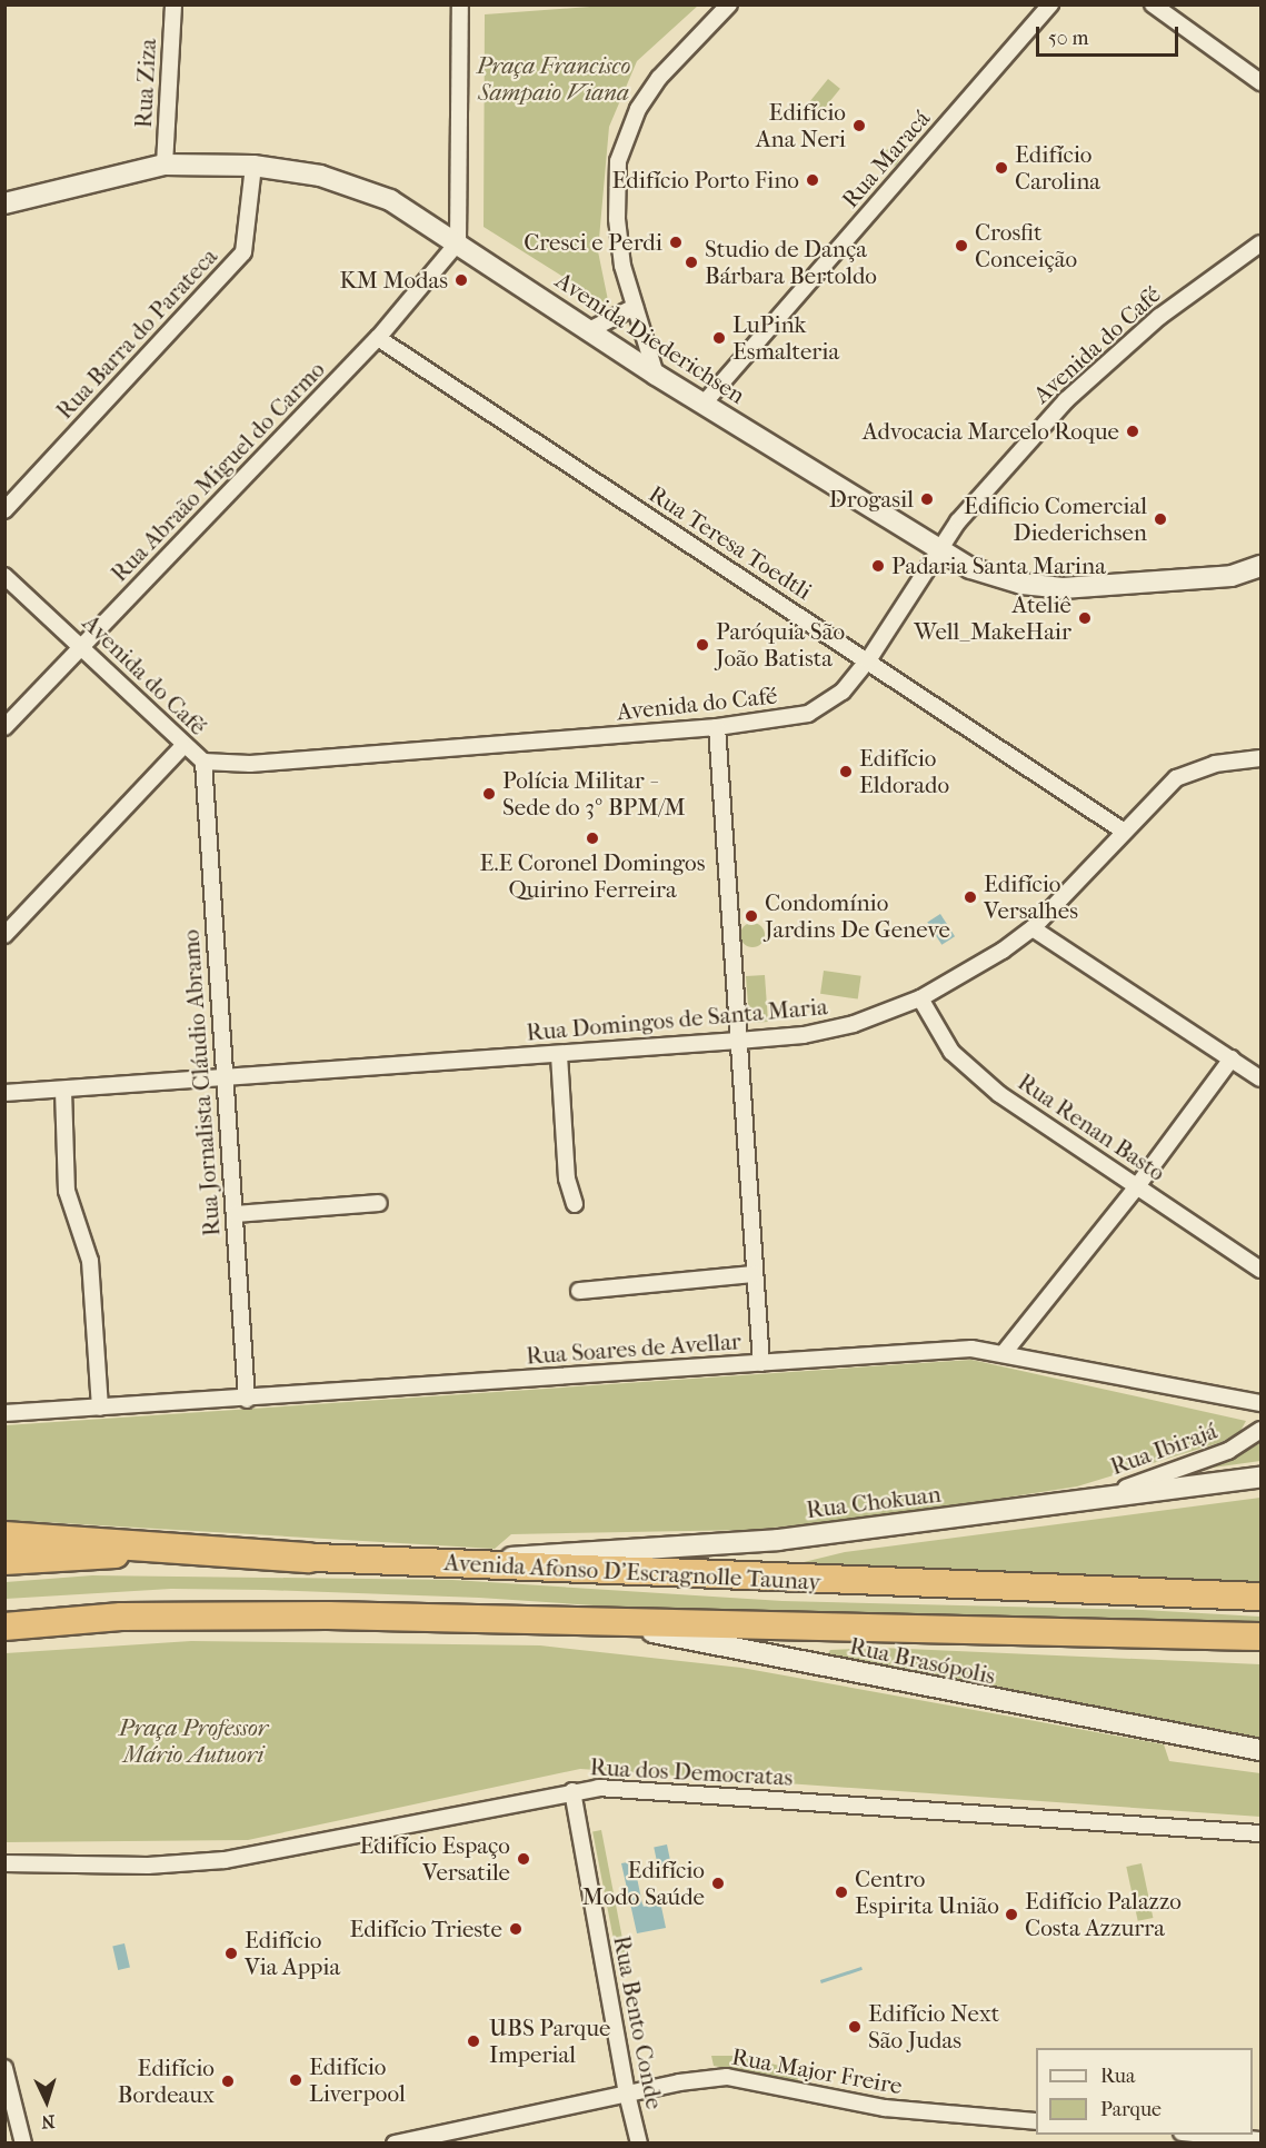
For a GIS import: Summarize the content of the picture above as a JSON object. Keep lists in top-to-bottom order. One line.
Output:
{"streets":{"highway":["Avenida Afonso D'Escragnolle Taunay"],"street":["Rua Ziza","Rua Maracá","Rua Barra do Parateca","Avenida Diederichsen","Avenida do Café","Rua Abraão Miguel do Carmo","Rua Teresa Toedtli","Rua Domingos de Santa Maria","Rua Jornalista Cláudio Abramo","Rua Renan Basto","Rua Soares de Avellar","Rua Ibirajá","Rua Chokuan","Rua Brasópolis","Rua dos Democratas","Rua Bento Conde","Rua Major Freire"]},"crossings":[["Rua Ziza","Avenida Diederichsen"],["Rua Maracá","Avenida Diederichsen"],["Rua Barra do Parateca","Avenida Diederichsen"],["Avenida Diederichsen","Avenida do Café"],["Avenida Diederichsen","Rua Abraão Miguel do Carmo"],["Avenida do Café","Rua Abraão Miguel do Carmo"],["Avenida do Café","Rua Teresa Toedtli"],["Avenida do Café","Rua Jornalista Cláudio Abramo"],["Rua Abraão Miguel do Carmo","Rua Teresa Toedtli"],["Rua Teresa Toedtli","Rua Domingos de Santa Maria"],["Rua Domingos de Santa Maria","Rua Jornalista Cláudio Abramo"],["Rua Domingos de Santa Maria","Rua Renan Basto"],["Rua Jornalista Cláudio Abramo","Rua Soares de Avellar"],["Rua Ibirajá","Rua Chokuan"],["Rua Chokuan","Avenida Afonso D'Escragnolle Taunay"],["Avenida Afonso D'Escragnolle Taunay","Rua Brasópolis"],["Rua dos Democratas","Rua Bento Conde"],["Rua Bento Conde","Rua Major Freire"]],"parks":["Praça Francisco Sampaio Viana","Praça Professor Mário Autuori"],"places":["Edifício Ana Neri","Edifício Carolina","Edifício Porto Fino","Cresci e Perdi","Crosfit Conceição","Studio de Dança Bárbara Bertoldo","KM Modas","LuPink Esmalteria","Advocacia Marcelo Roque","Drogasil","Edificio Comercial Diederichsen","Padaria Santa Marina","Ateliê Well_MakeHair","Paróquia São João Batista","Edifício Eldorado","Polícia Militar - Sede do 3º BPM/M","E.E Coronel Domingos Quirino Ferreira","Edifício Versalhes","Condomínio Jardins De Geneve","Edifício Espaço Versatile","Edifício Modo Saúde","Centro Espirita União","Edifício Palazzo Costa Azzurra","Edifício Trieste","Edifício Via Appia","Edifício Next São Judas","UBS Parque Imperial","Edifício Liverpool","Edifício Bordeaux"],"legend":["Rua","Parque"],"scale_bar":"50 m","north":"bottom"}
